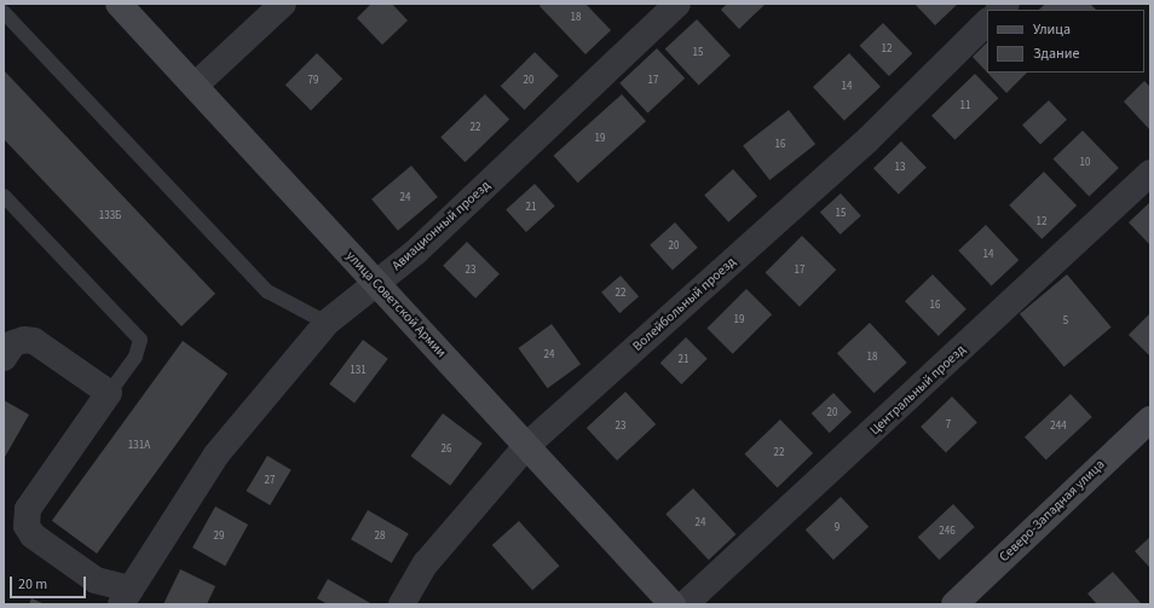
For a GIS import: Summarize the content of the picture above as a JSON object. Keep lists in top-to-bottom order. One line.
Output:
{"streets":{"street":["Авиационный проезд","улица Советской Армии","Волейбольный проезд","Центральный проезд","Северо-Западная улица"]},"crossings":[["Авиационный проезд","улица Советской Армии"],["улица Советской Армии","Волейбольный проезд"]],"house_numbers":["18","12","15","79","20","17","14","11","22","19","16","10","13","24","21","15","133Б","12","20","14","23","17","22","16","19","5","24","18","21","131","20","7","23","244","131А","26","22","27","24","9","246","29","28"],"legend":["Улица","Здание"],"scale_bar":"20 m"}
